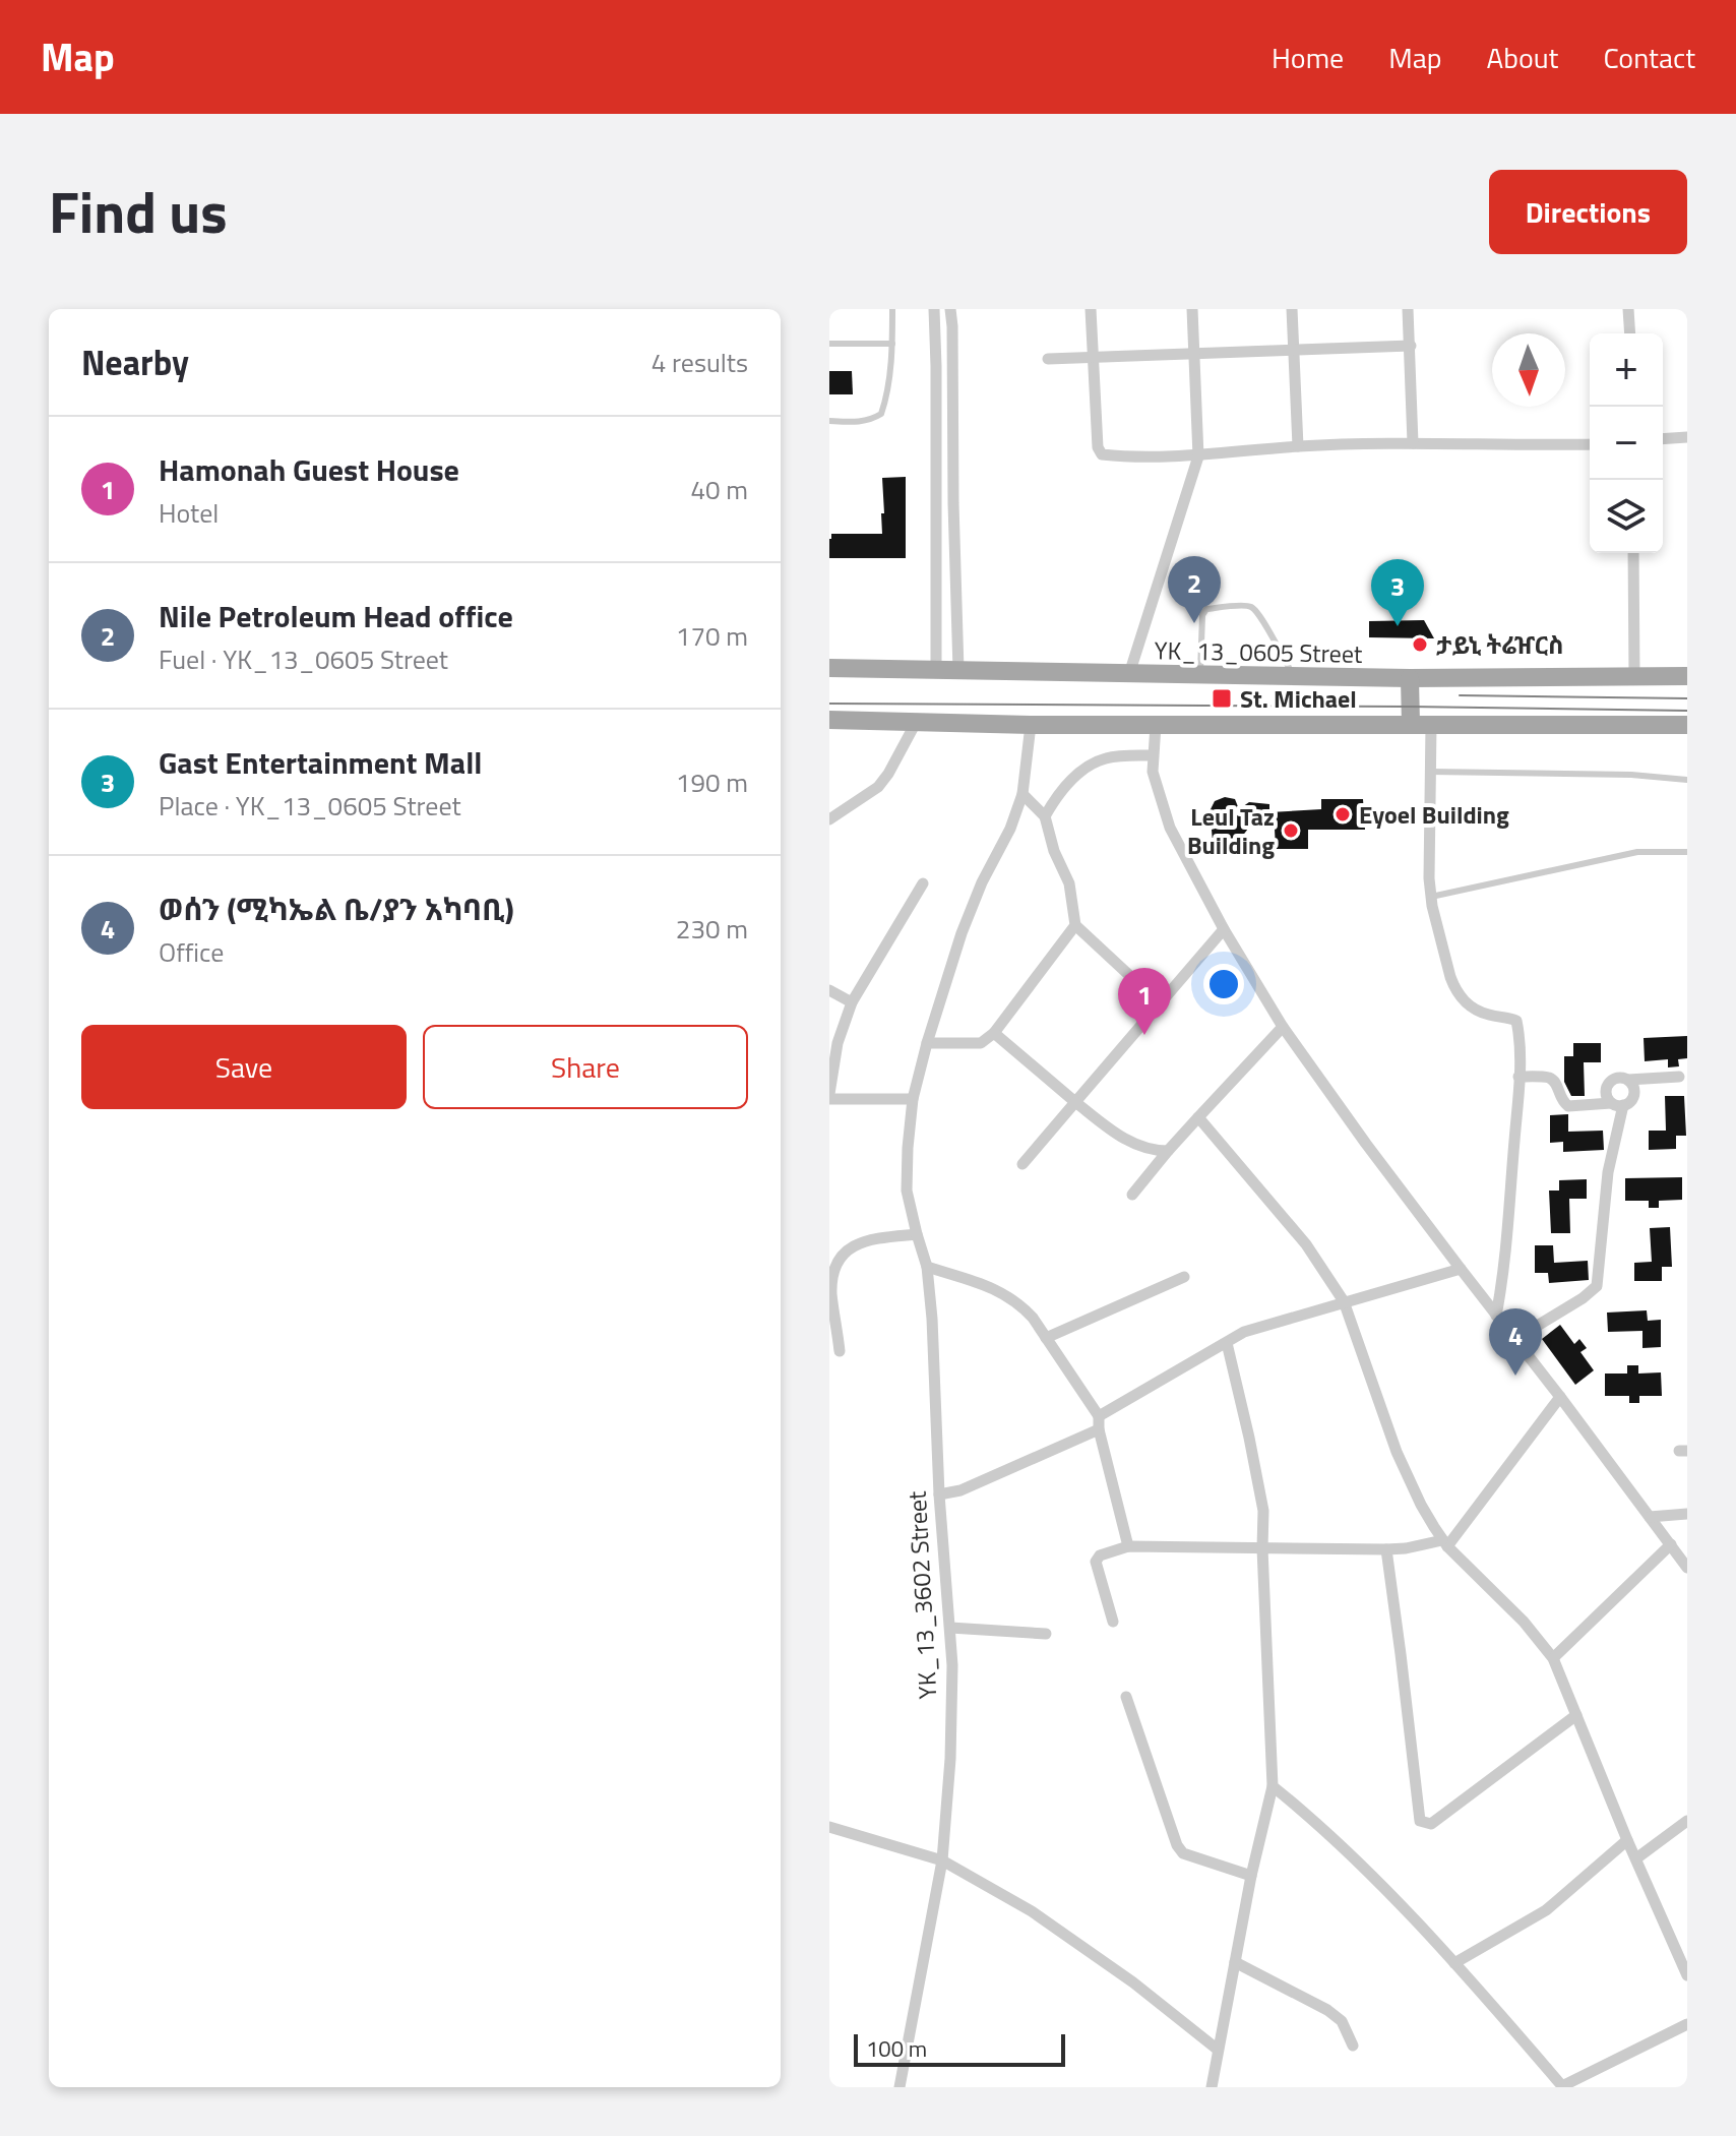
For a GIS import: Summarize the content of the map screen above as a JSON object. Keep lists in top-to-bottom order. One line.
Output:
{"streets":{"main road":["YK_13_0605 Street"],"street":["YK_13_3602 Street"]},"places":{"other":["ታይኒ ትሬዠርስ","Eyoel Building","Leul Taz Building"],"transit":["St. Michael"]},"scale_bar":"100 m","north":"bottom","page":{"header":"Map","nav":["Home","Map","About","Contact"],"title":"Find us","buttons":["Directions",["Save","Share"]],"heading":["Nearby","4 results"],"map_buttons":["+","−"],"list":[{"mark":"1","name":"Hamonah Guest House","note":"Hotel","value":"40 m"},{"mark":"2","name":"Nile Petroleum Head office","note":"Fuel · YK_13_0605 Street","value":"170 m"},{"mark":"3","name":"Gast Entertainment Mall","note":"Place · YK_13_0605 Street","value":"190 m"},{"mark":"4","name":"ወሰን (ሚካኤል ቤ/ያን አካባቢ)","note":"Office","value":"230 m"}],"pins":["2","3","1","4"],"scale":"100 m"}}
